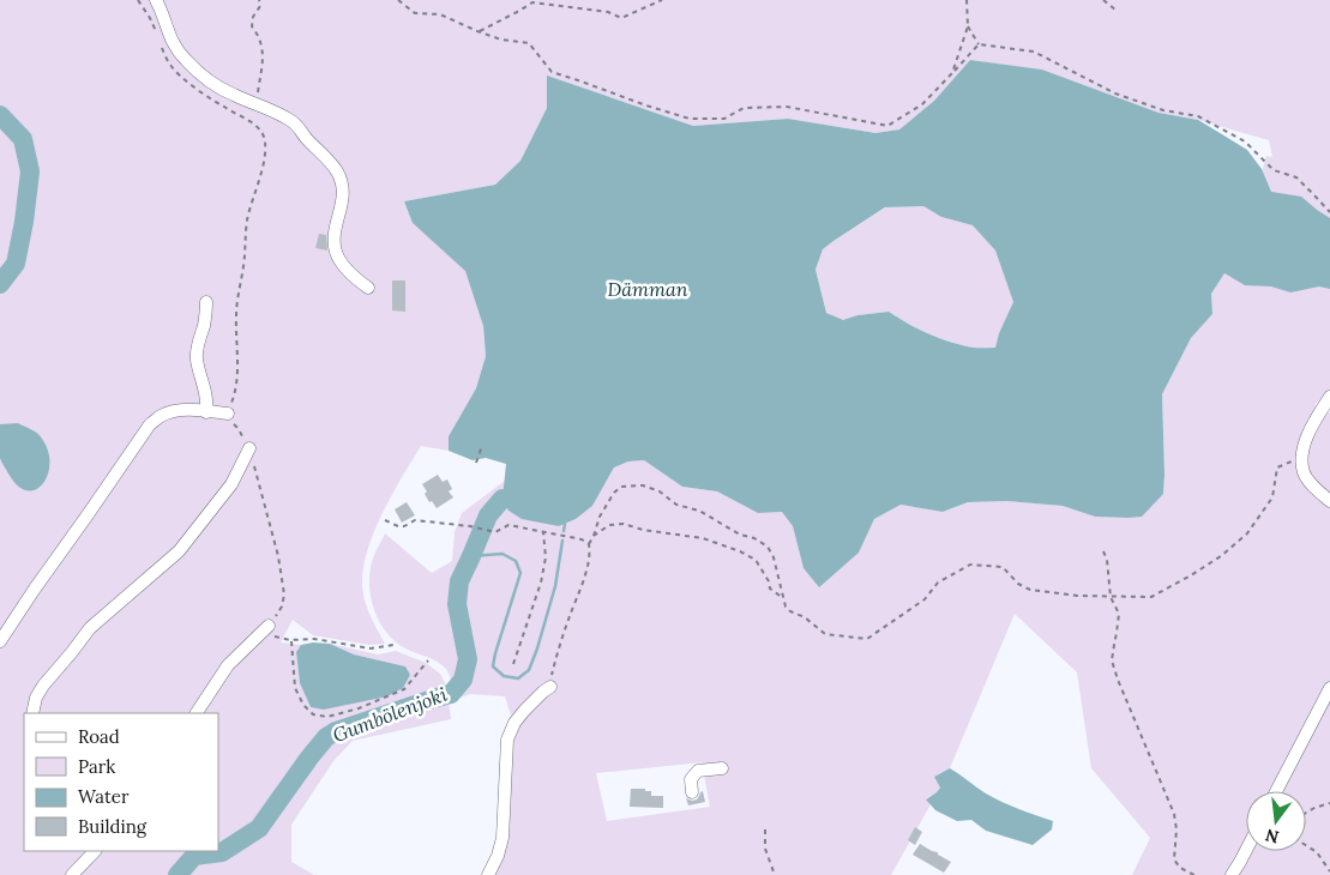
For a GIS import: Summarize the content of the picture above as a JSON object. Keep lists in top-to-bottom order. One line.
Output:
{"water":["Dämman","Gumbölenjoki"],"legend":["Road","Park","Water","Building"],"north":"bottom"}
